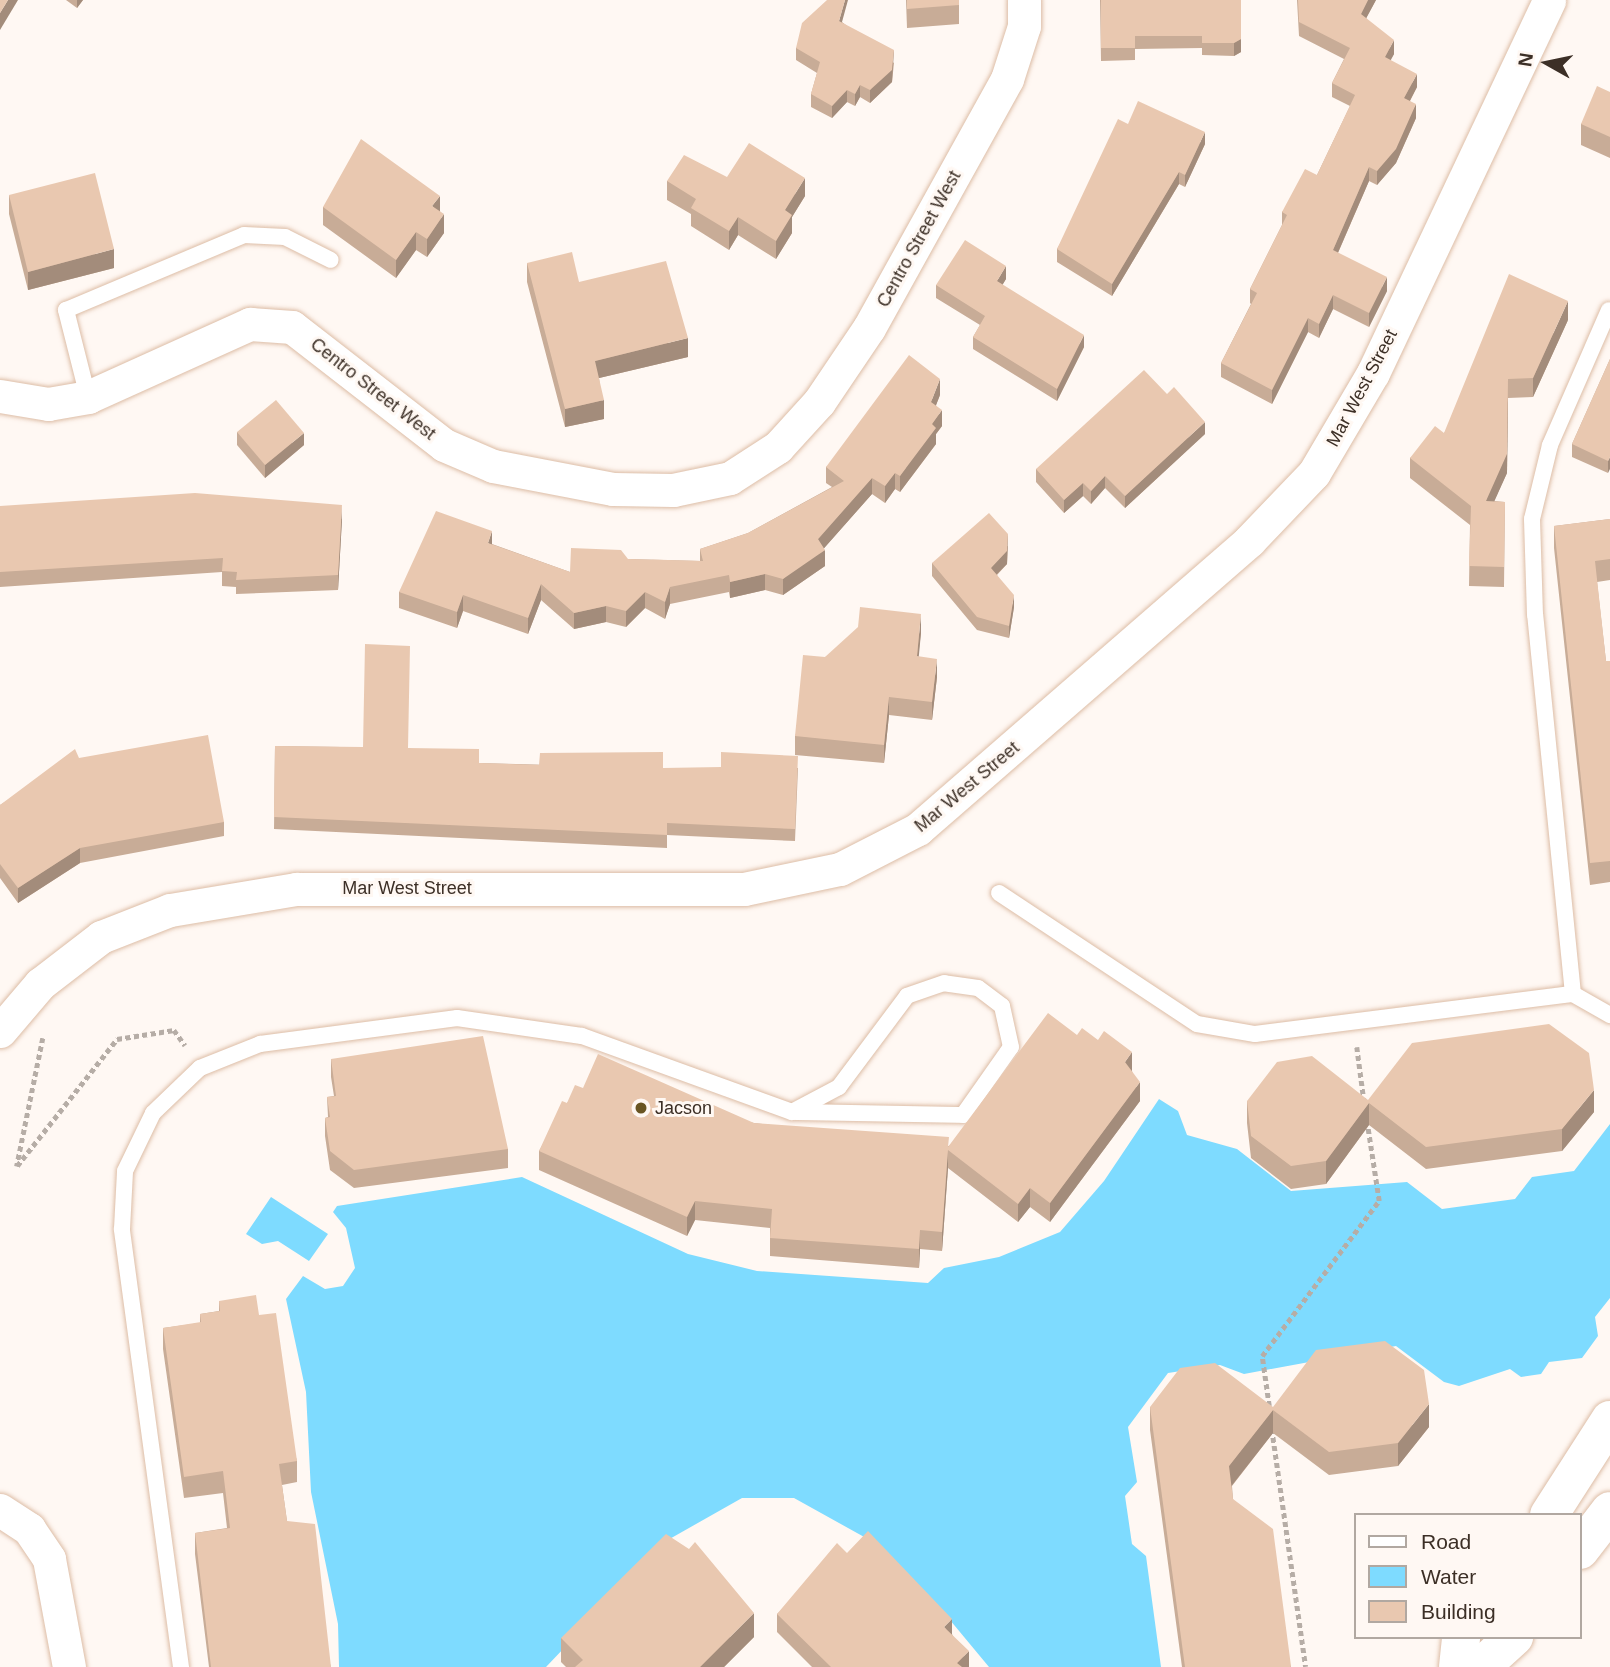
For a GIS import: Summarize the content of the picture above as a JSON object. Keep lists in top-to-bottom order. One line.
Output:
{"streets":{"street":["Centro Street West","Mar West Street"]},"places":["Jacson"],"legend":["Road","Water","Building"],"north":"left"}
